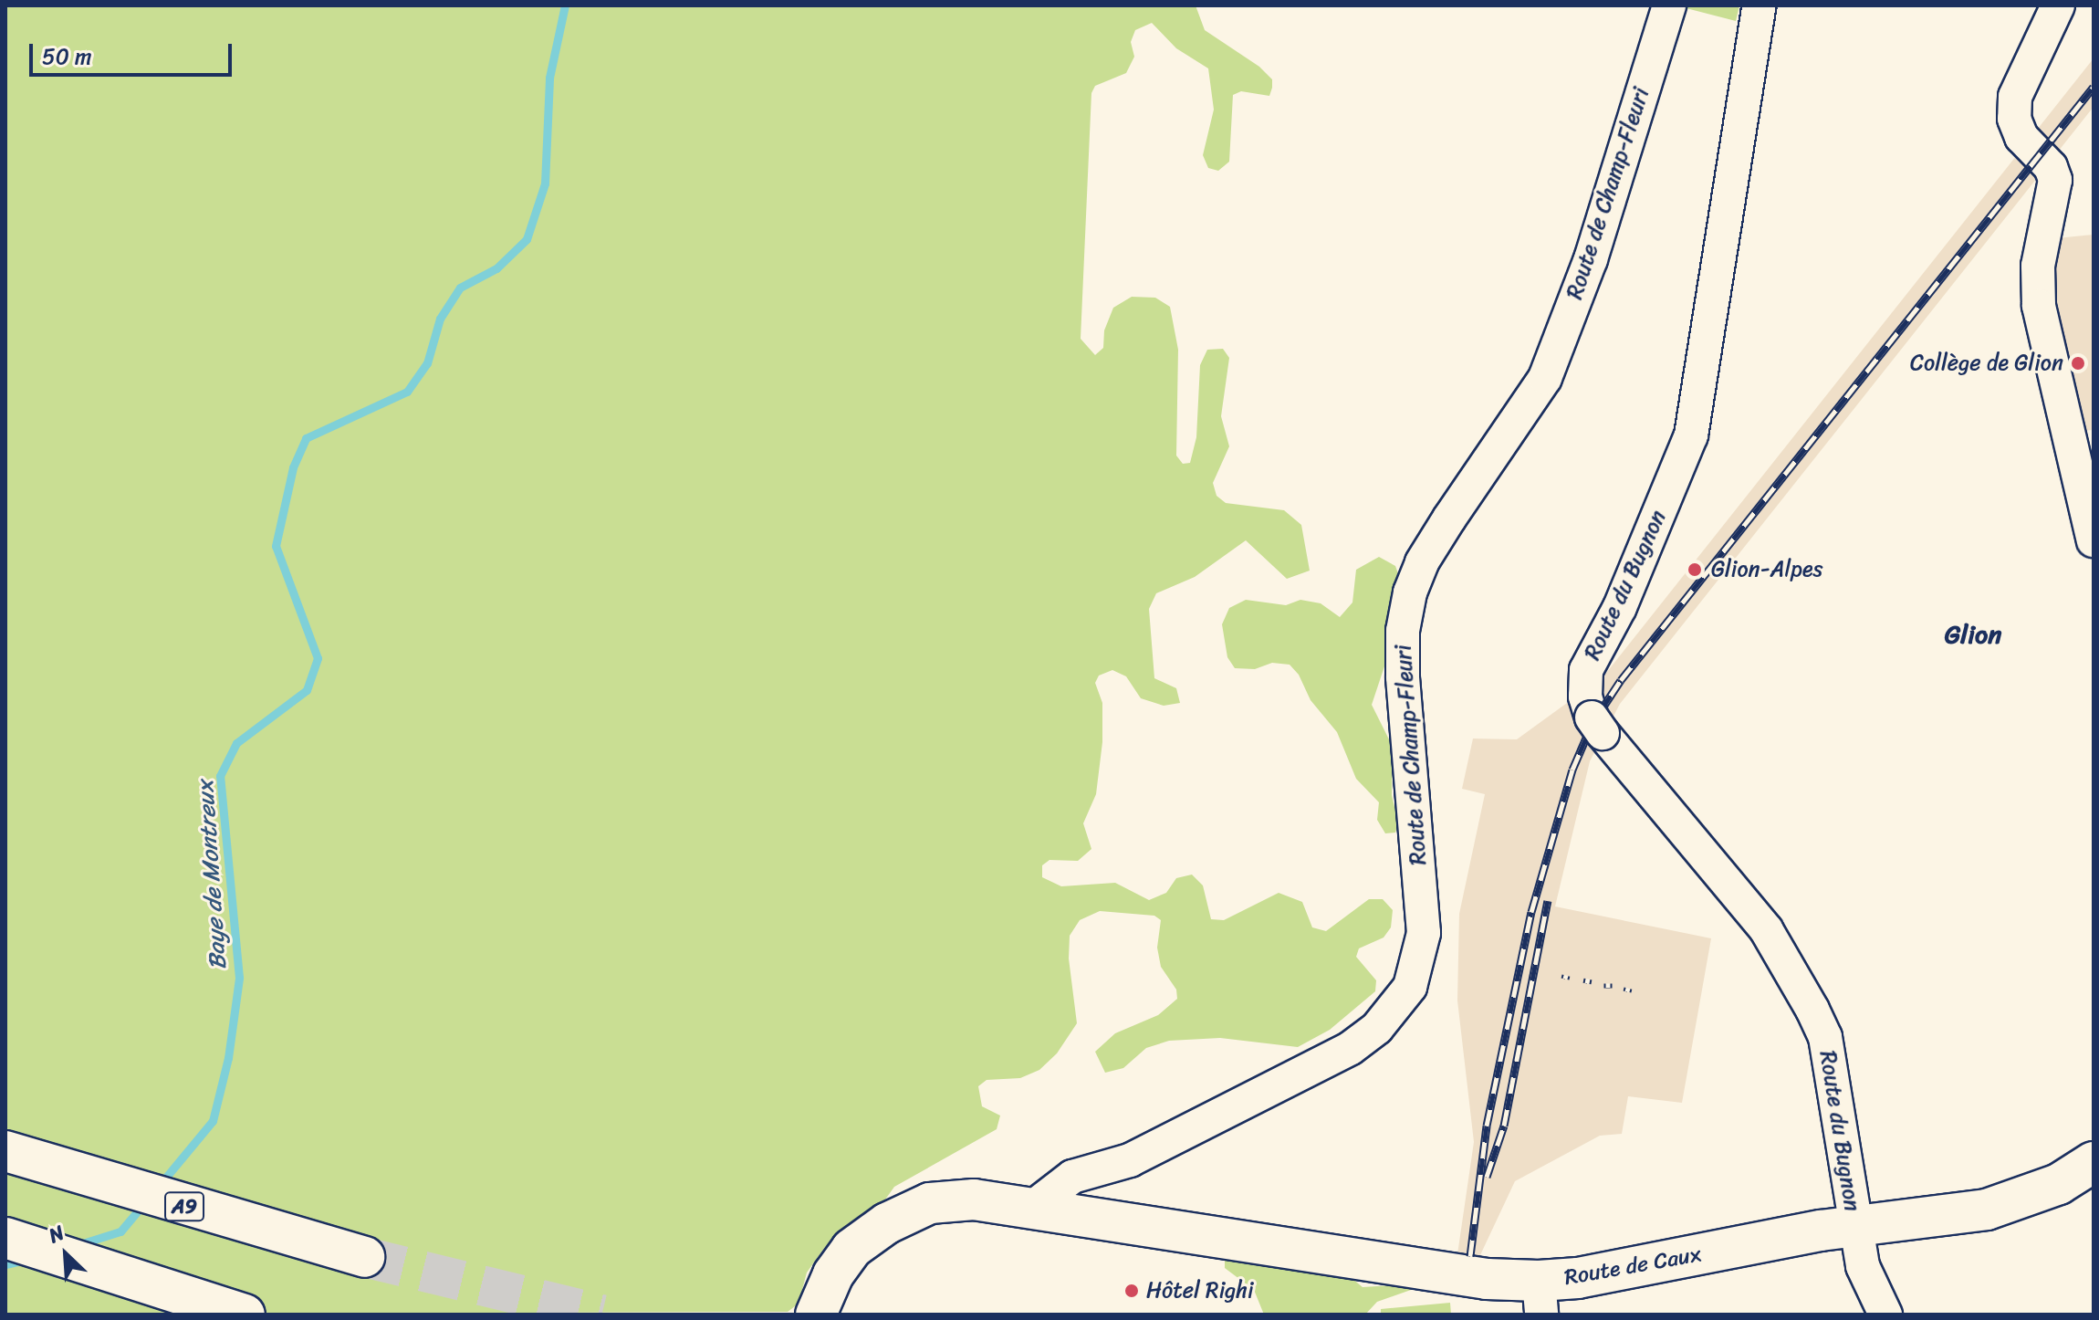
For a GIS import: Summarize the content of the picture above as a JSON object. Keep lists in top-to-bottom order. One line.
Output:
{"streets":{"main road":["A9","Route de Caux"],"street":["Route de Champ-Fleuri","Route du Bugnon"]},"crossings":[["Route de Champ-Fleuri","Route de Caux"],["Route du Bugnon","Route de Caux"]],"districts":["Glion"],"water":["Baye de Montreux"],"places":["Collège de Glion","Glion-Alpes","Hôtel Righi"],"scale_bar":"50 m","north":"top left"}
